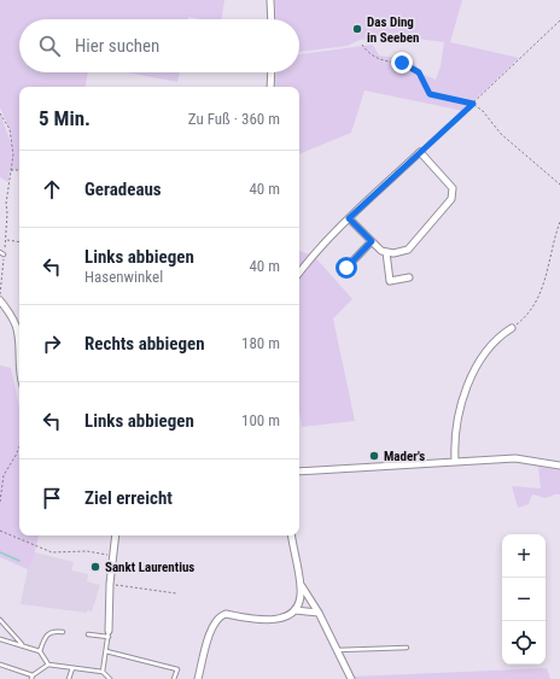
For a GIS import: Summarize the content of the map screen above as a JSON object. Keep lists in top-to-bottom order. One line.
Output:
{"places":["Das Ding in Seeben","Mader's","Sankt Laurentius"],"page":{"search":"Hier suchen","heading":["5 Min.","Zu Fuß · 360 m"],"list":[["Geradeaus","40 m"],["Links abbiegen","Hasenwinkel","40 m"],["Rechts abbiegen","180 m"],["Links abbiegen","100 m"],"Ziel erreicht"],"map_buttons":["+","−"]}}
